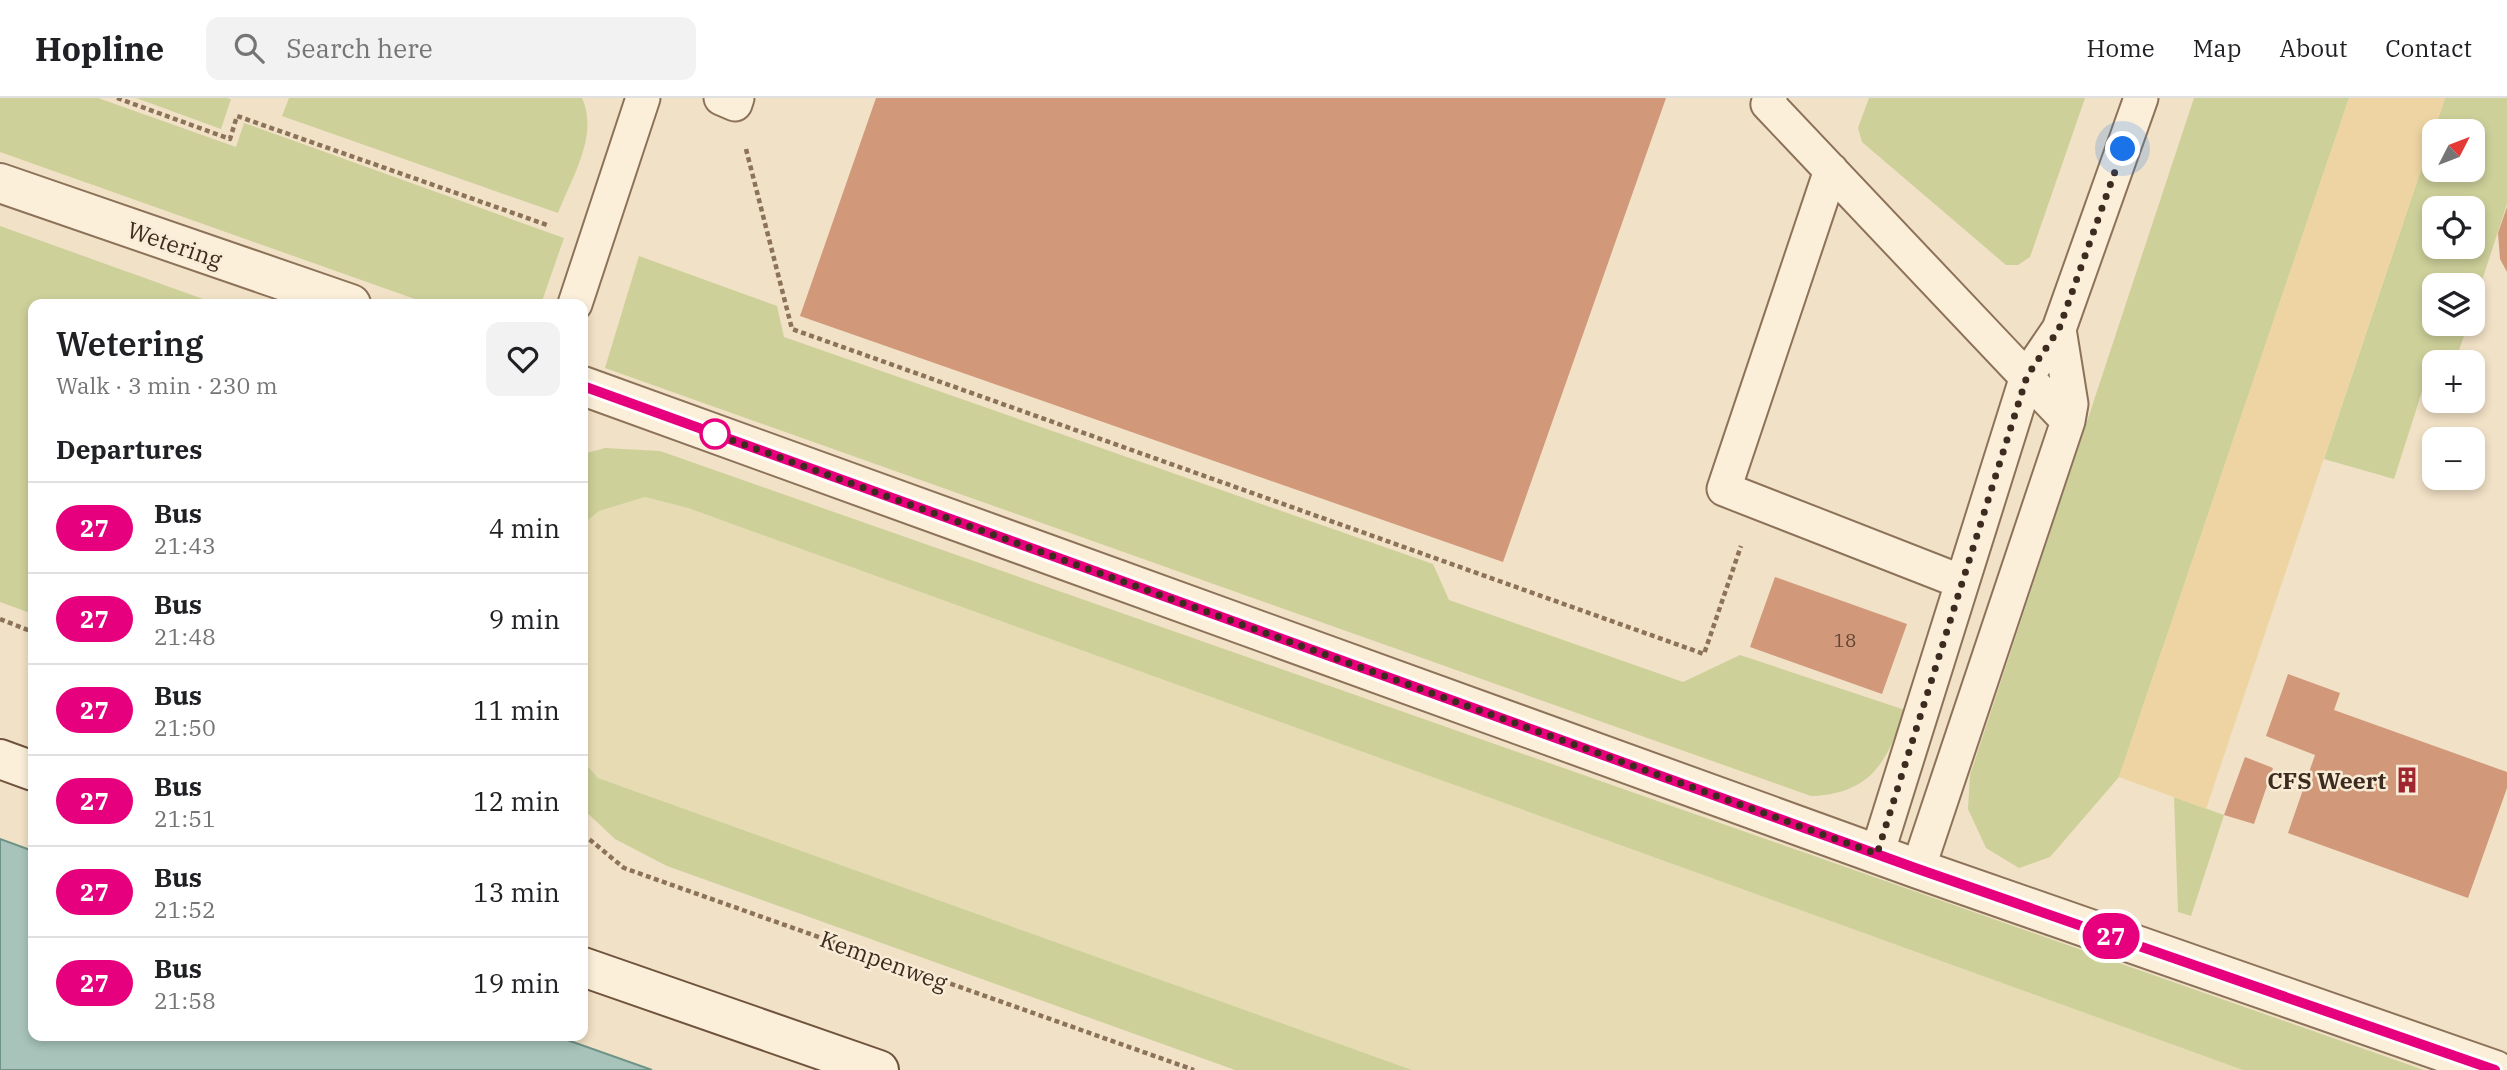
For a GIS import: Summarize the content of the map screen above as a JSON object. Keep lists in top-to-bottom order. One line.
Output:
{"streets":{"street":["Wetering"],"path":["Kempenweg"]},"places":{"building":["CFS Weert"]},"lines":["bus line 27"],"house_numbers":["18"],"north":"top right","page":{"header":"Hopline","search":"Search here","nav":["Home","Map","About","Contact"],"on_map":"27","map_buttons":["+","−"],"heading":[["Wetering","Walk · 3 min · 230 m"],"Departures"],"list":[{"mark":"27","name":"Bus","note":"21:43","value":"4 min"},{"mark":"27","name":"Bus","note":"21:48","value":"9 min"},{"mark":"27","name":"Bus","note":"21:50","value":"11 min"},{"mark":"27","name":"Bus","note":"21:51","value":"12 min"},{"mark":"27","name":"Bus","note":"21:52","value":"13 min"},{"mark":"27","name":"Bus","note":"21:58","value":"19 min"}]}}
